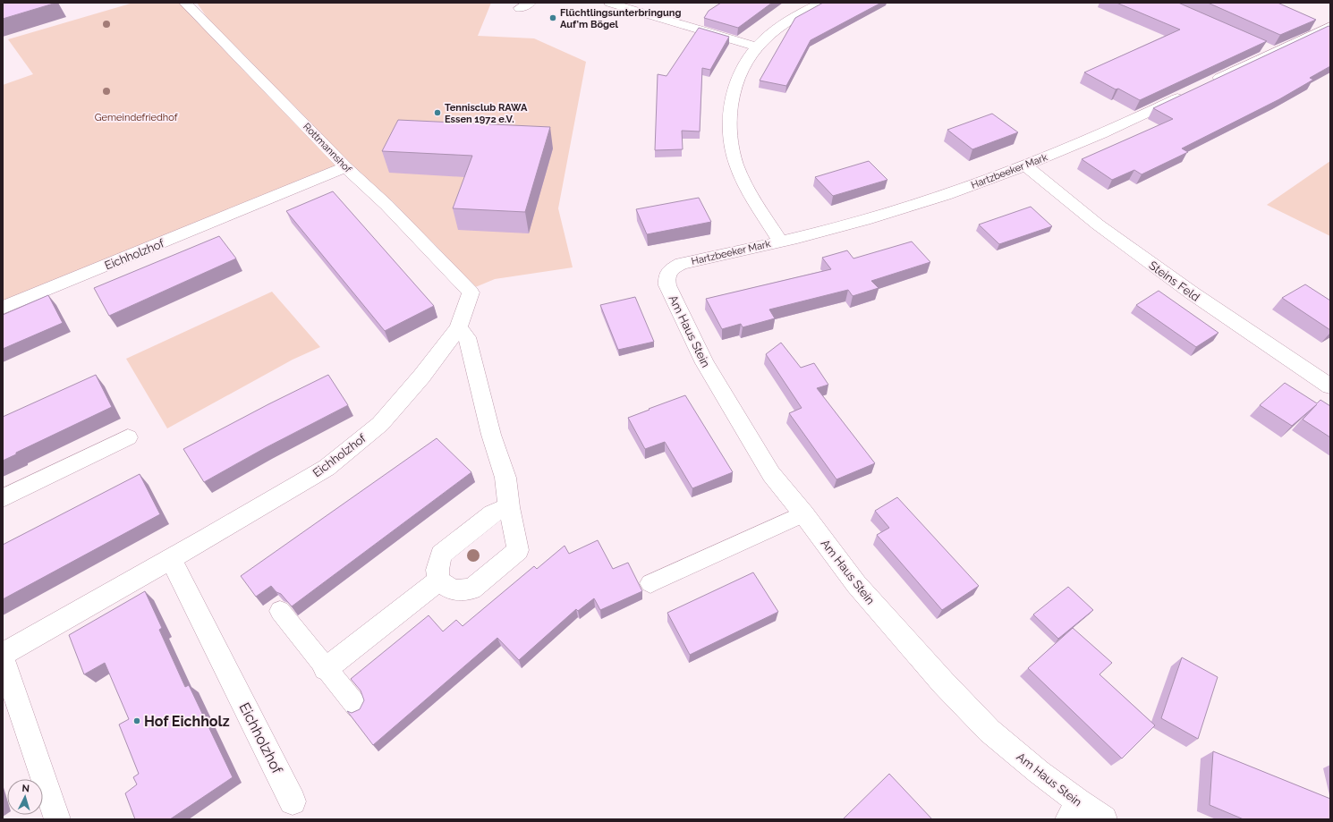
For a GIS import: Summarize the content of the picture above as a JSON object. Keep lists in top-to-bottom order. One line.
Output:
{"streets":{"street":["Rottmannshof","Hartzbeeker Mark","Eichholzhof","Steins Feld","Am Haus Stein"]},"crossings":[["Rottmannshof","Eichholzhof"],["Hartzbeeker Mark","Steins Feld"],["Hartzbeeker Mark","Am Haus Stein"]],"parks":["Gemeindefriedhof"],"places":["Flüchtlingsunterbringung Auf'm Bögel","Tennisclub RAWA Essen 1972 e.V.","Hof Eichholz"],"north":"top"}
